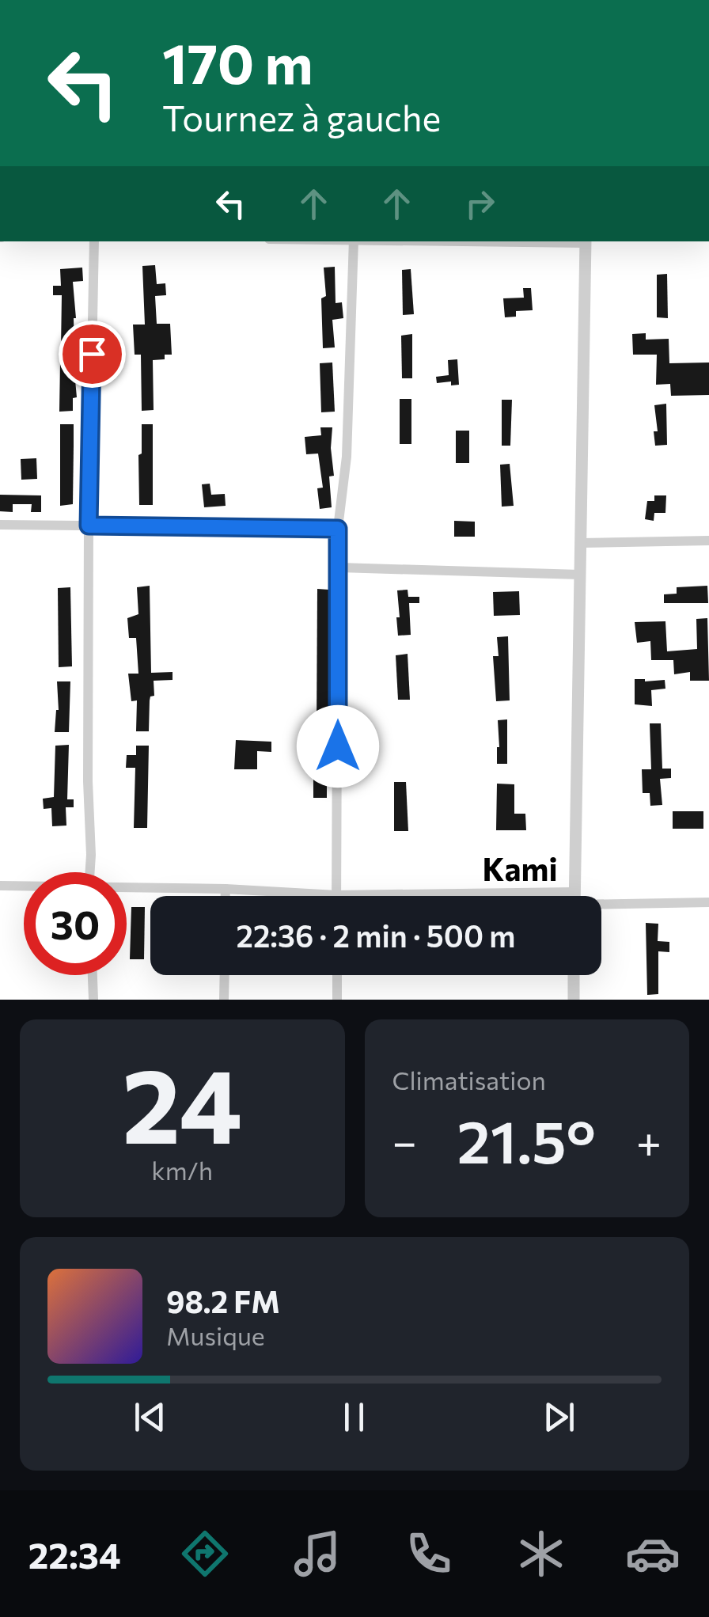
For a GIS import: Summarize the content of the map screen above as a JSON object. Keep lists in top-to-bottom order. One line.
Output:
{"districts":["Kami"],"page":{"turn":["170 m","Tournez à gauche"],"limit":"30","trip":"22:36 · 2 min · 500 m","tile":[["24","km/h"],"Climatisation"],"heat":["−","21.5°","+"],"song":["98.2 FM","Musique"],"tabs":"22:34"}}
